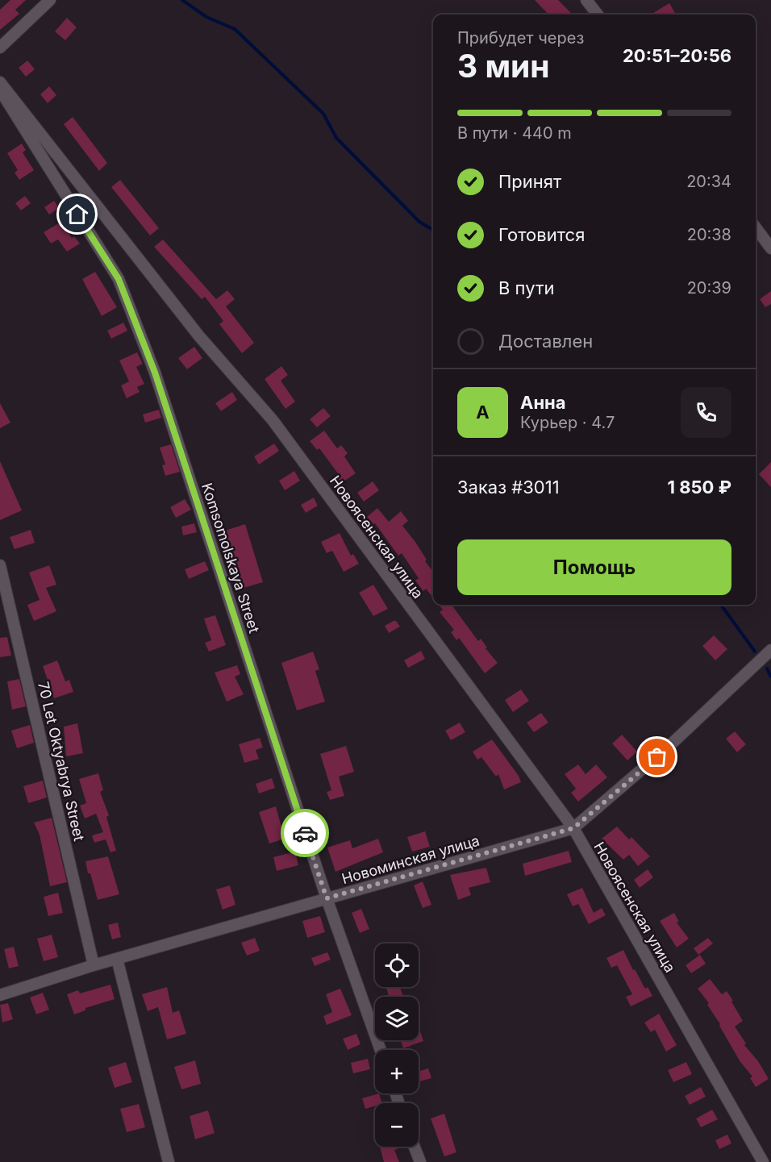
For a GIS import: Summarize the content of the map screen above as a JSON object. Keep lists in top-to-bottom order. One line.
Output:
{"streets":{"street":["Новоясенская улица","Komsomolskaya Street","70 Let Oktyabrya Street","Новоминская улица"]},"crossings":[["Новоясенская улица","Новоминская улица"],["Komsomolskaya Street","Новоминская улица"],["70 Let Oktyabrya Street","Новоминская улица"]],"page":{"heading":["3 мин","Прибудет через","20:51–20:56"],"panel":["Анна","Курьер · 4.7","Заказ #3011","1 850 ₽"],"bar":"В пути · 440 m","list":[["Принят","20:34"],["Готовится","20:38"],["В пути","20:39"],"Доставлен"],"round":"А","buttons":"Помощь","map_buttons":["+","−"]}}
